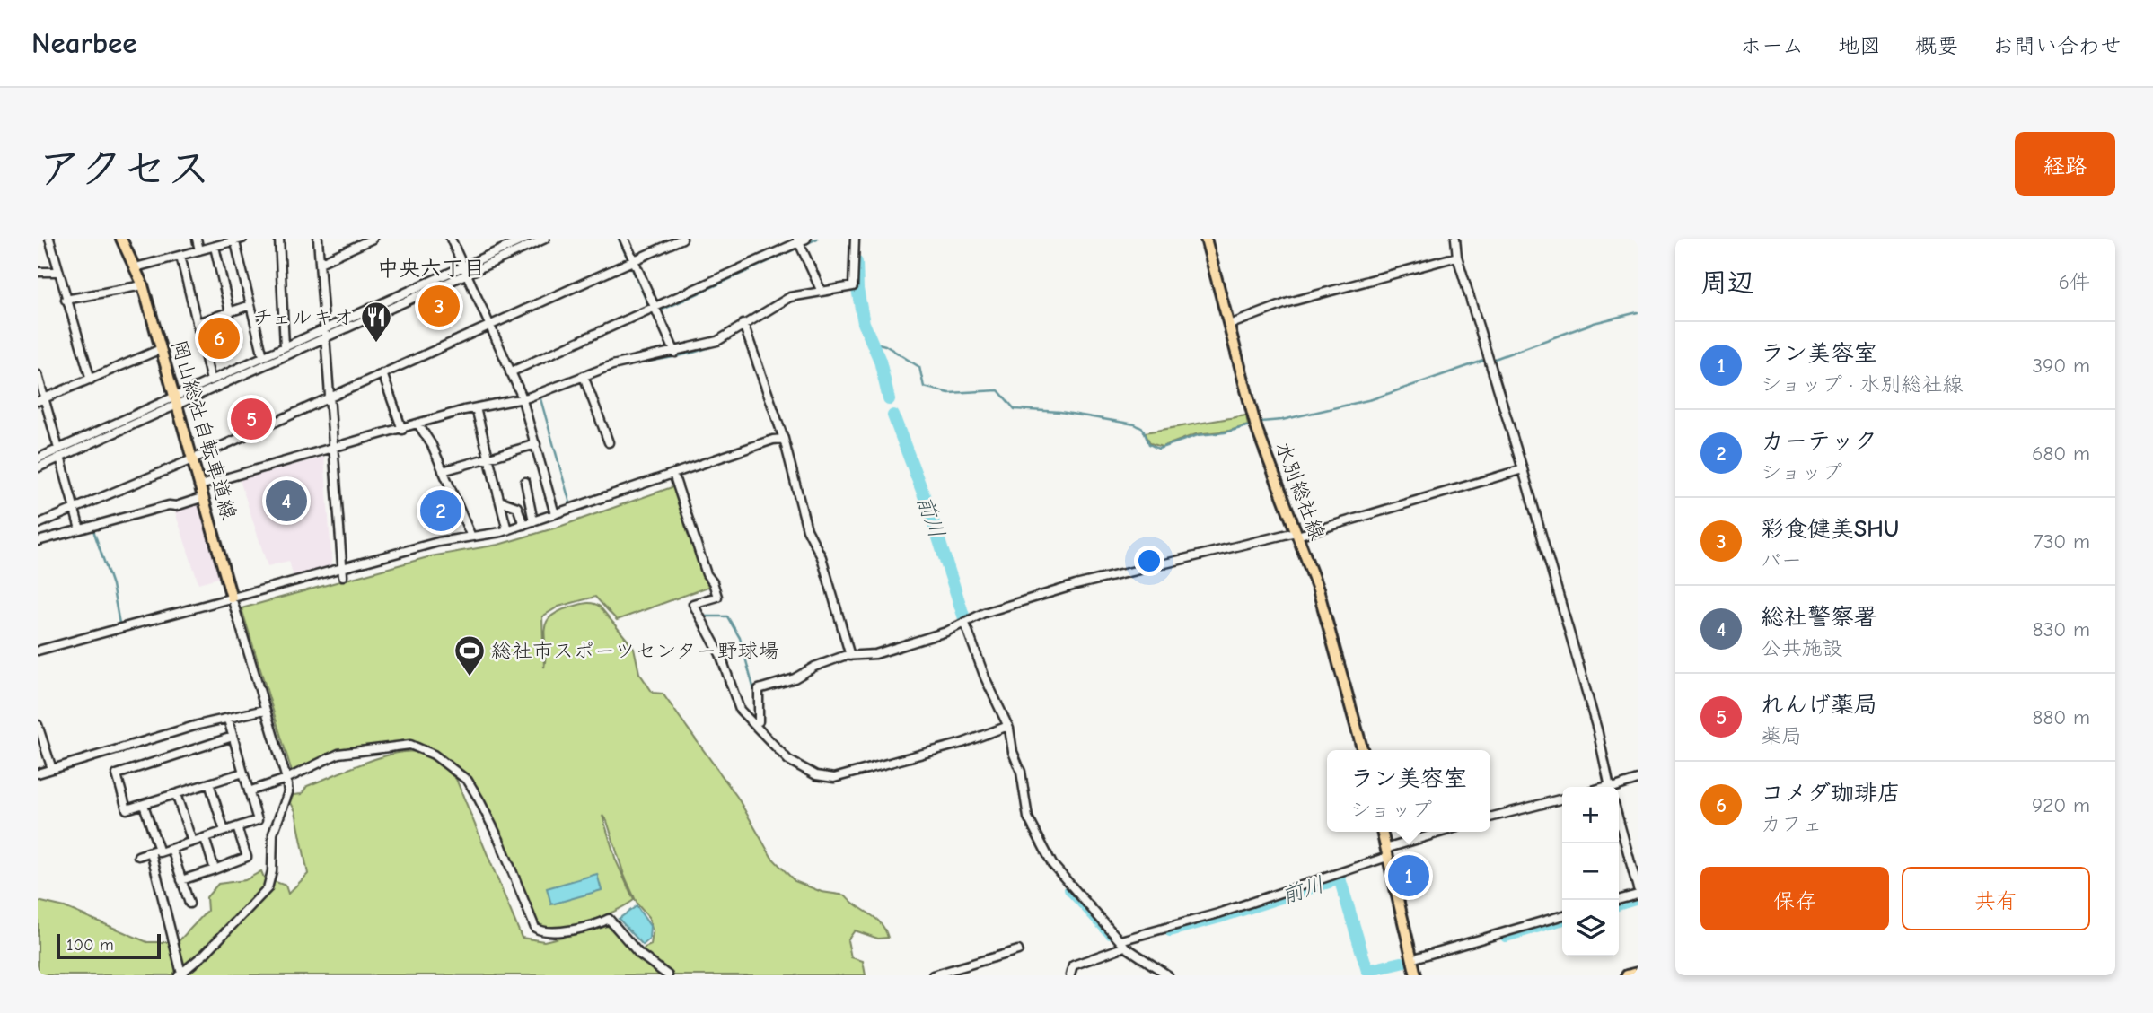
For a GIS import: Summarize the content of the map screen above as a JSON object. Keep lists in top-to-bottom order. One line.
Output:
{"streets":{"main road":["岡山総社自転車道線","水別総社線"]},"districts":["中央六丁目"],"water":["前川"],"places":{"restaurant":["チェルキオ"],"sports":["総社市スポーツセンター野球場"]},"scale_bar":"100 m","page":{"header":"Nearbee","nav":["ホーム","地図","概要","お問い合わせ"],"title":"アクセス","buttons":["経路",["保存","共有"]],"heading":["周辺","6件"],"pins":["3","6","5","4","2","1"],"list":[{"mark":"1","name":"ラン美容室","note":"ショップ · 水別総社線","value":"390 m"},{"mark":"2","name":"カーテック","note":"ショップ","value":"680 m"},{"mark":"3","name":"彩食健美SHU","note":"バー","value":"730 m"},{"mark":"4","name":"総社警察署","note":"公共施設","value":"830 m"},{"mark":"5","name":"れんげ薬局","note":"薬局","value":"880 m"},{"mark":"6","name":"コメダ珈琲店","note":"カフェ","value":"920 m"}],"popup":["ラン美容室","ショップ"],"map_buttons":["+","−"],"scale":"100 m"}}
